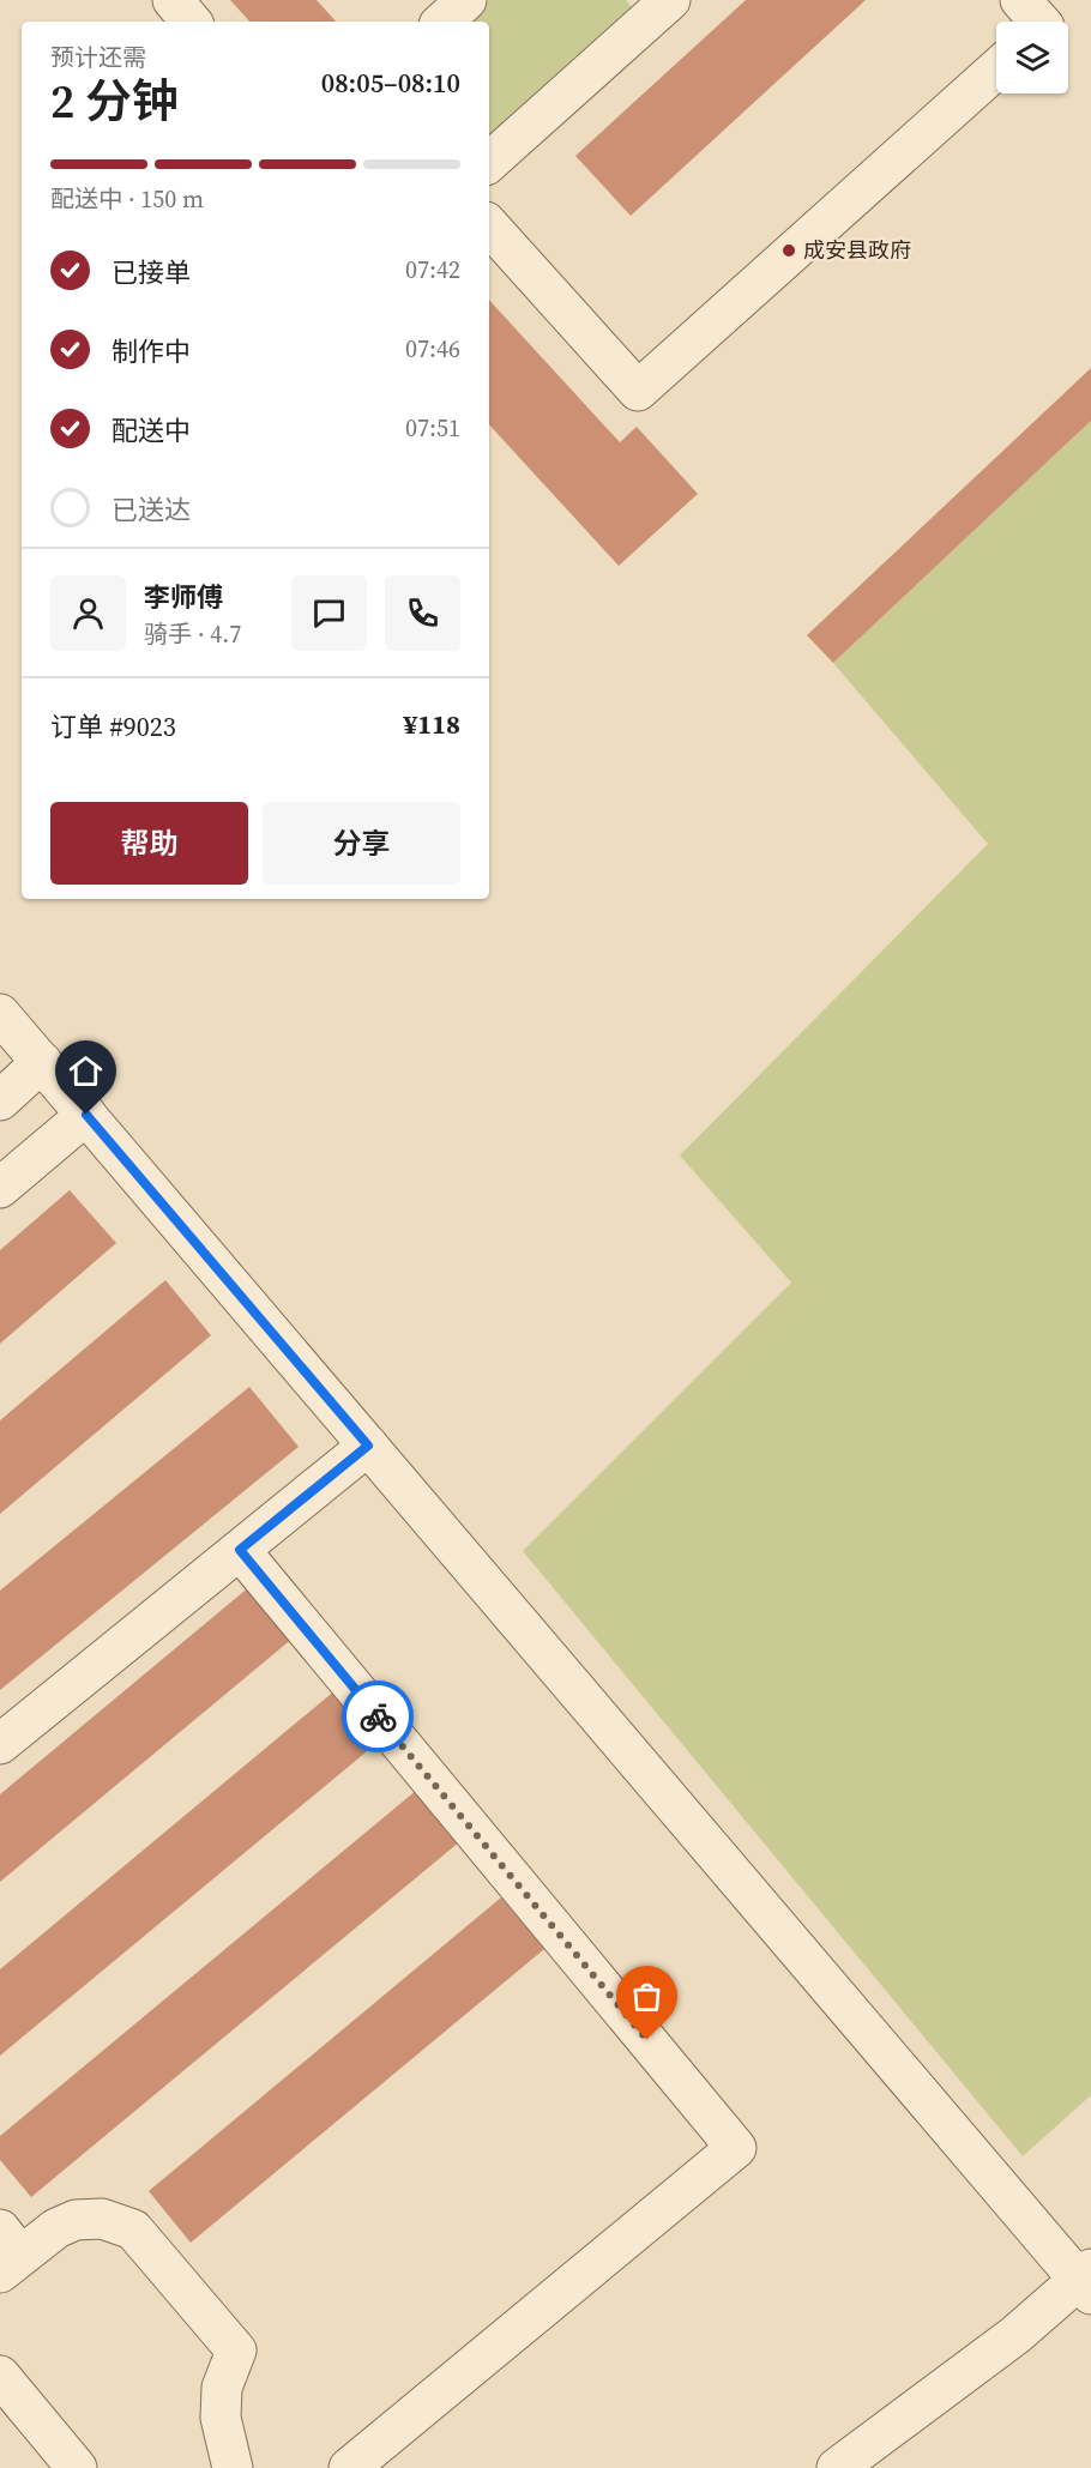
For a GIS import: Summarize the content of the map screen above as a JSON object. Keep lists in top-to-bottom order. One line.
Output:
{"places":["成安县政府"],"page":{"heading":["2 分钟","预计还需","08:05–08:10"],"panel":["李师傅","骑手 · 4.7","订单 #9023","¥118"],"bar":"配送中 · 150 m","list":[["已接单","07:42"],["制作中","07:46"],["配送中","07:51"],"已送达"],"buttons":["帮助","分享"]}}
